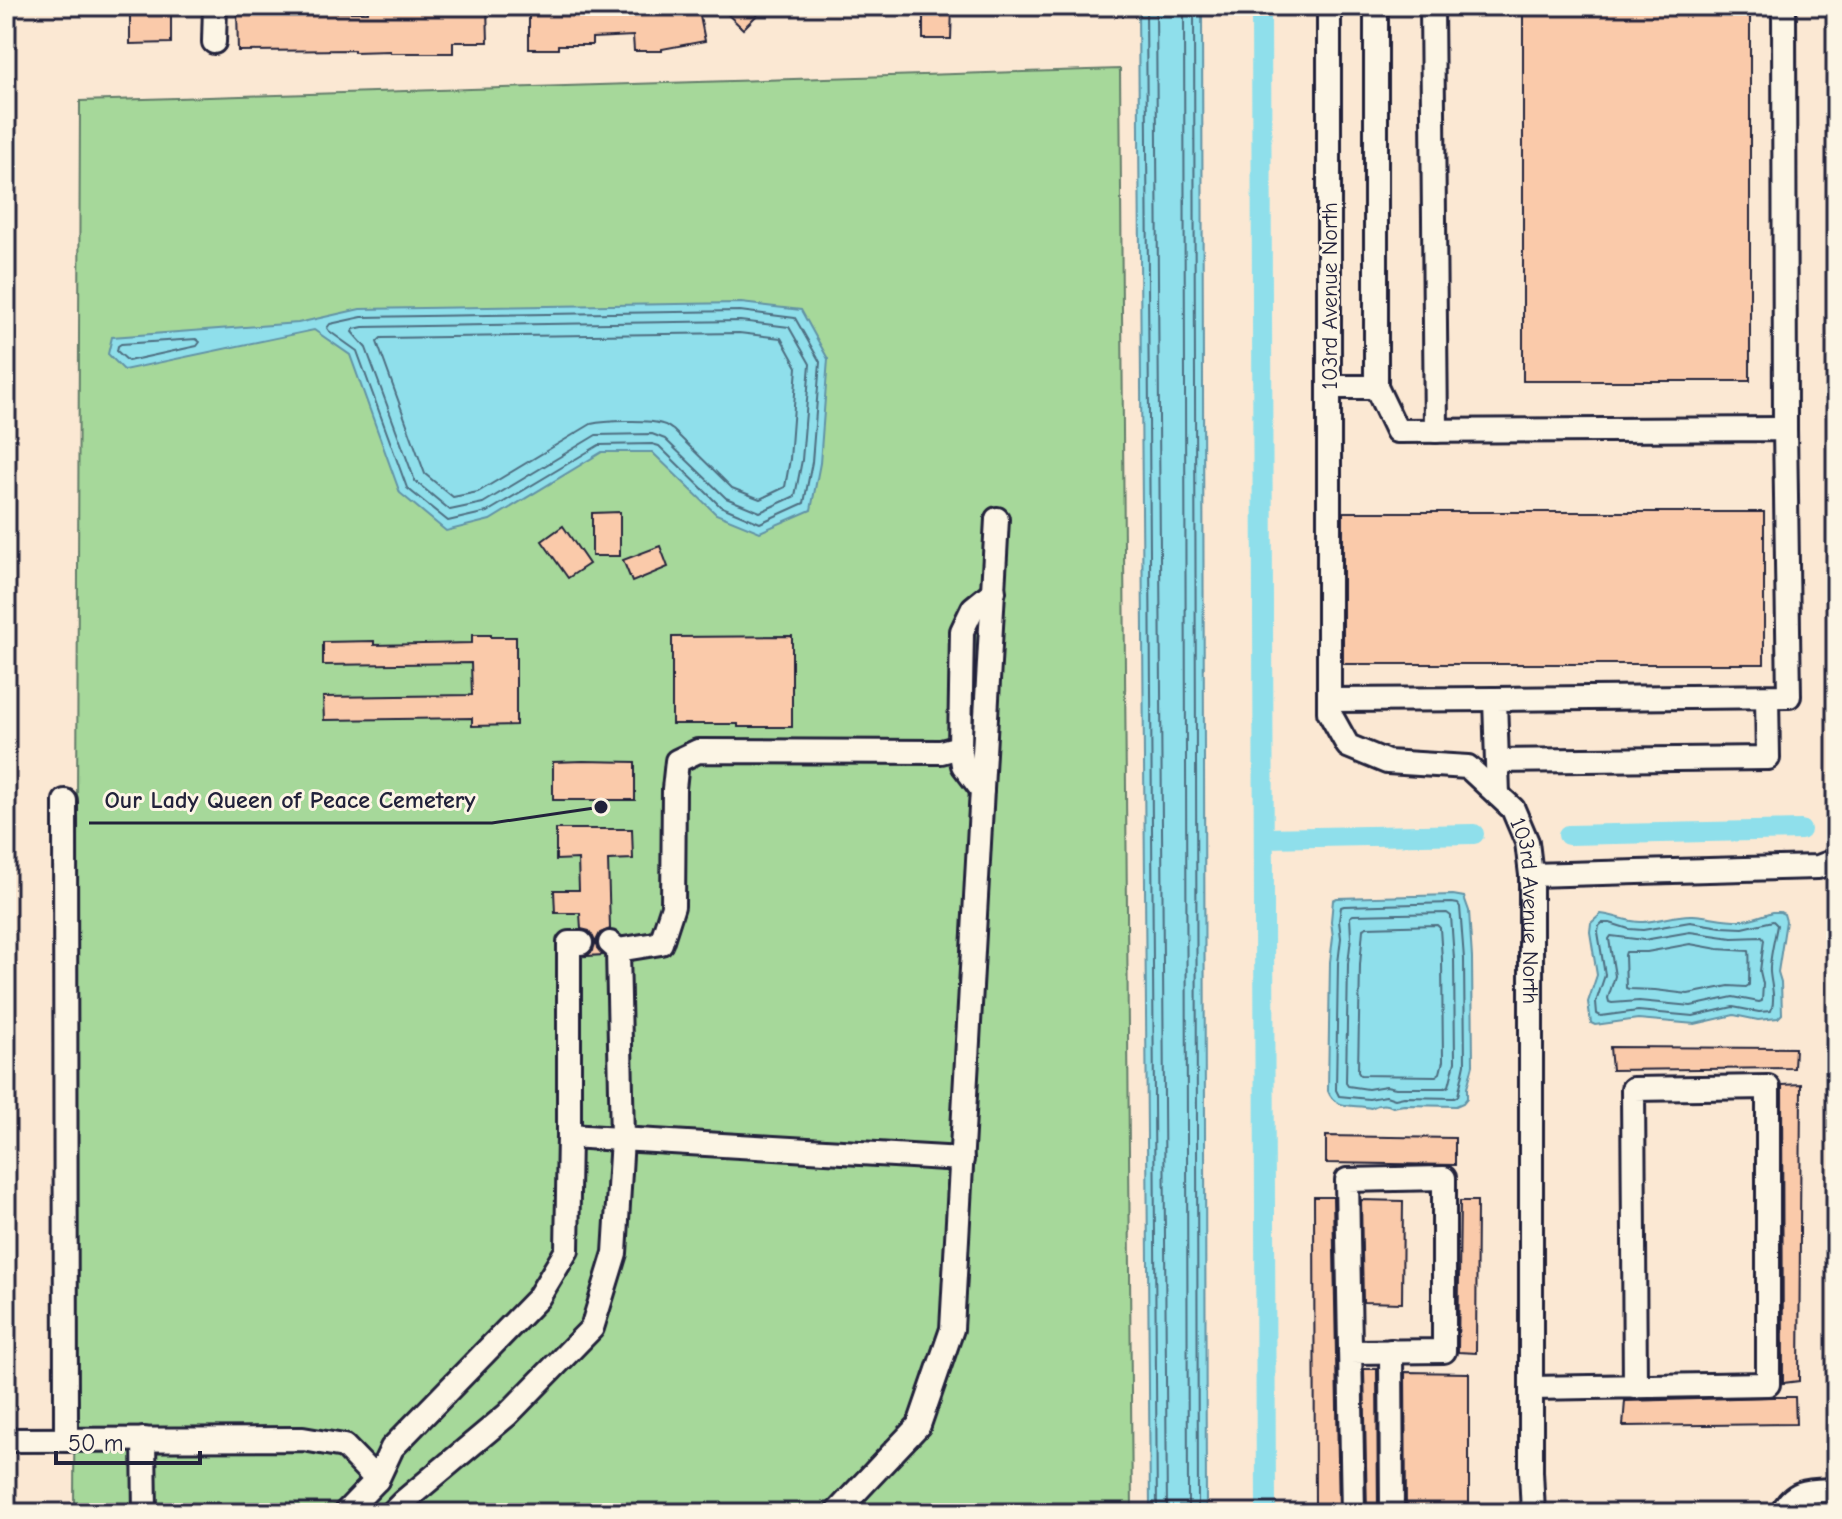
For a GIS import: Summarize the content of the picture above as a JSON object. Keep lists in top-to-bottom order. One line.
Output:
{"streets":{"street":["103rd Avenue North"]},"places":["Our Lady Queen of Peace Cemetery"],"scale_bar":"50 m"}
